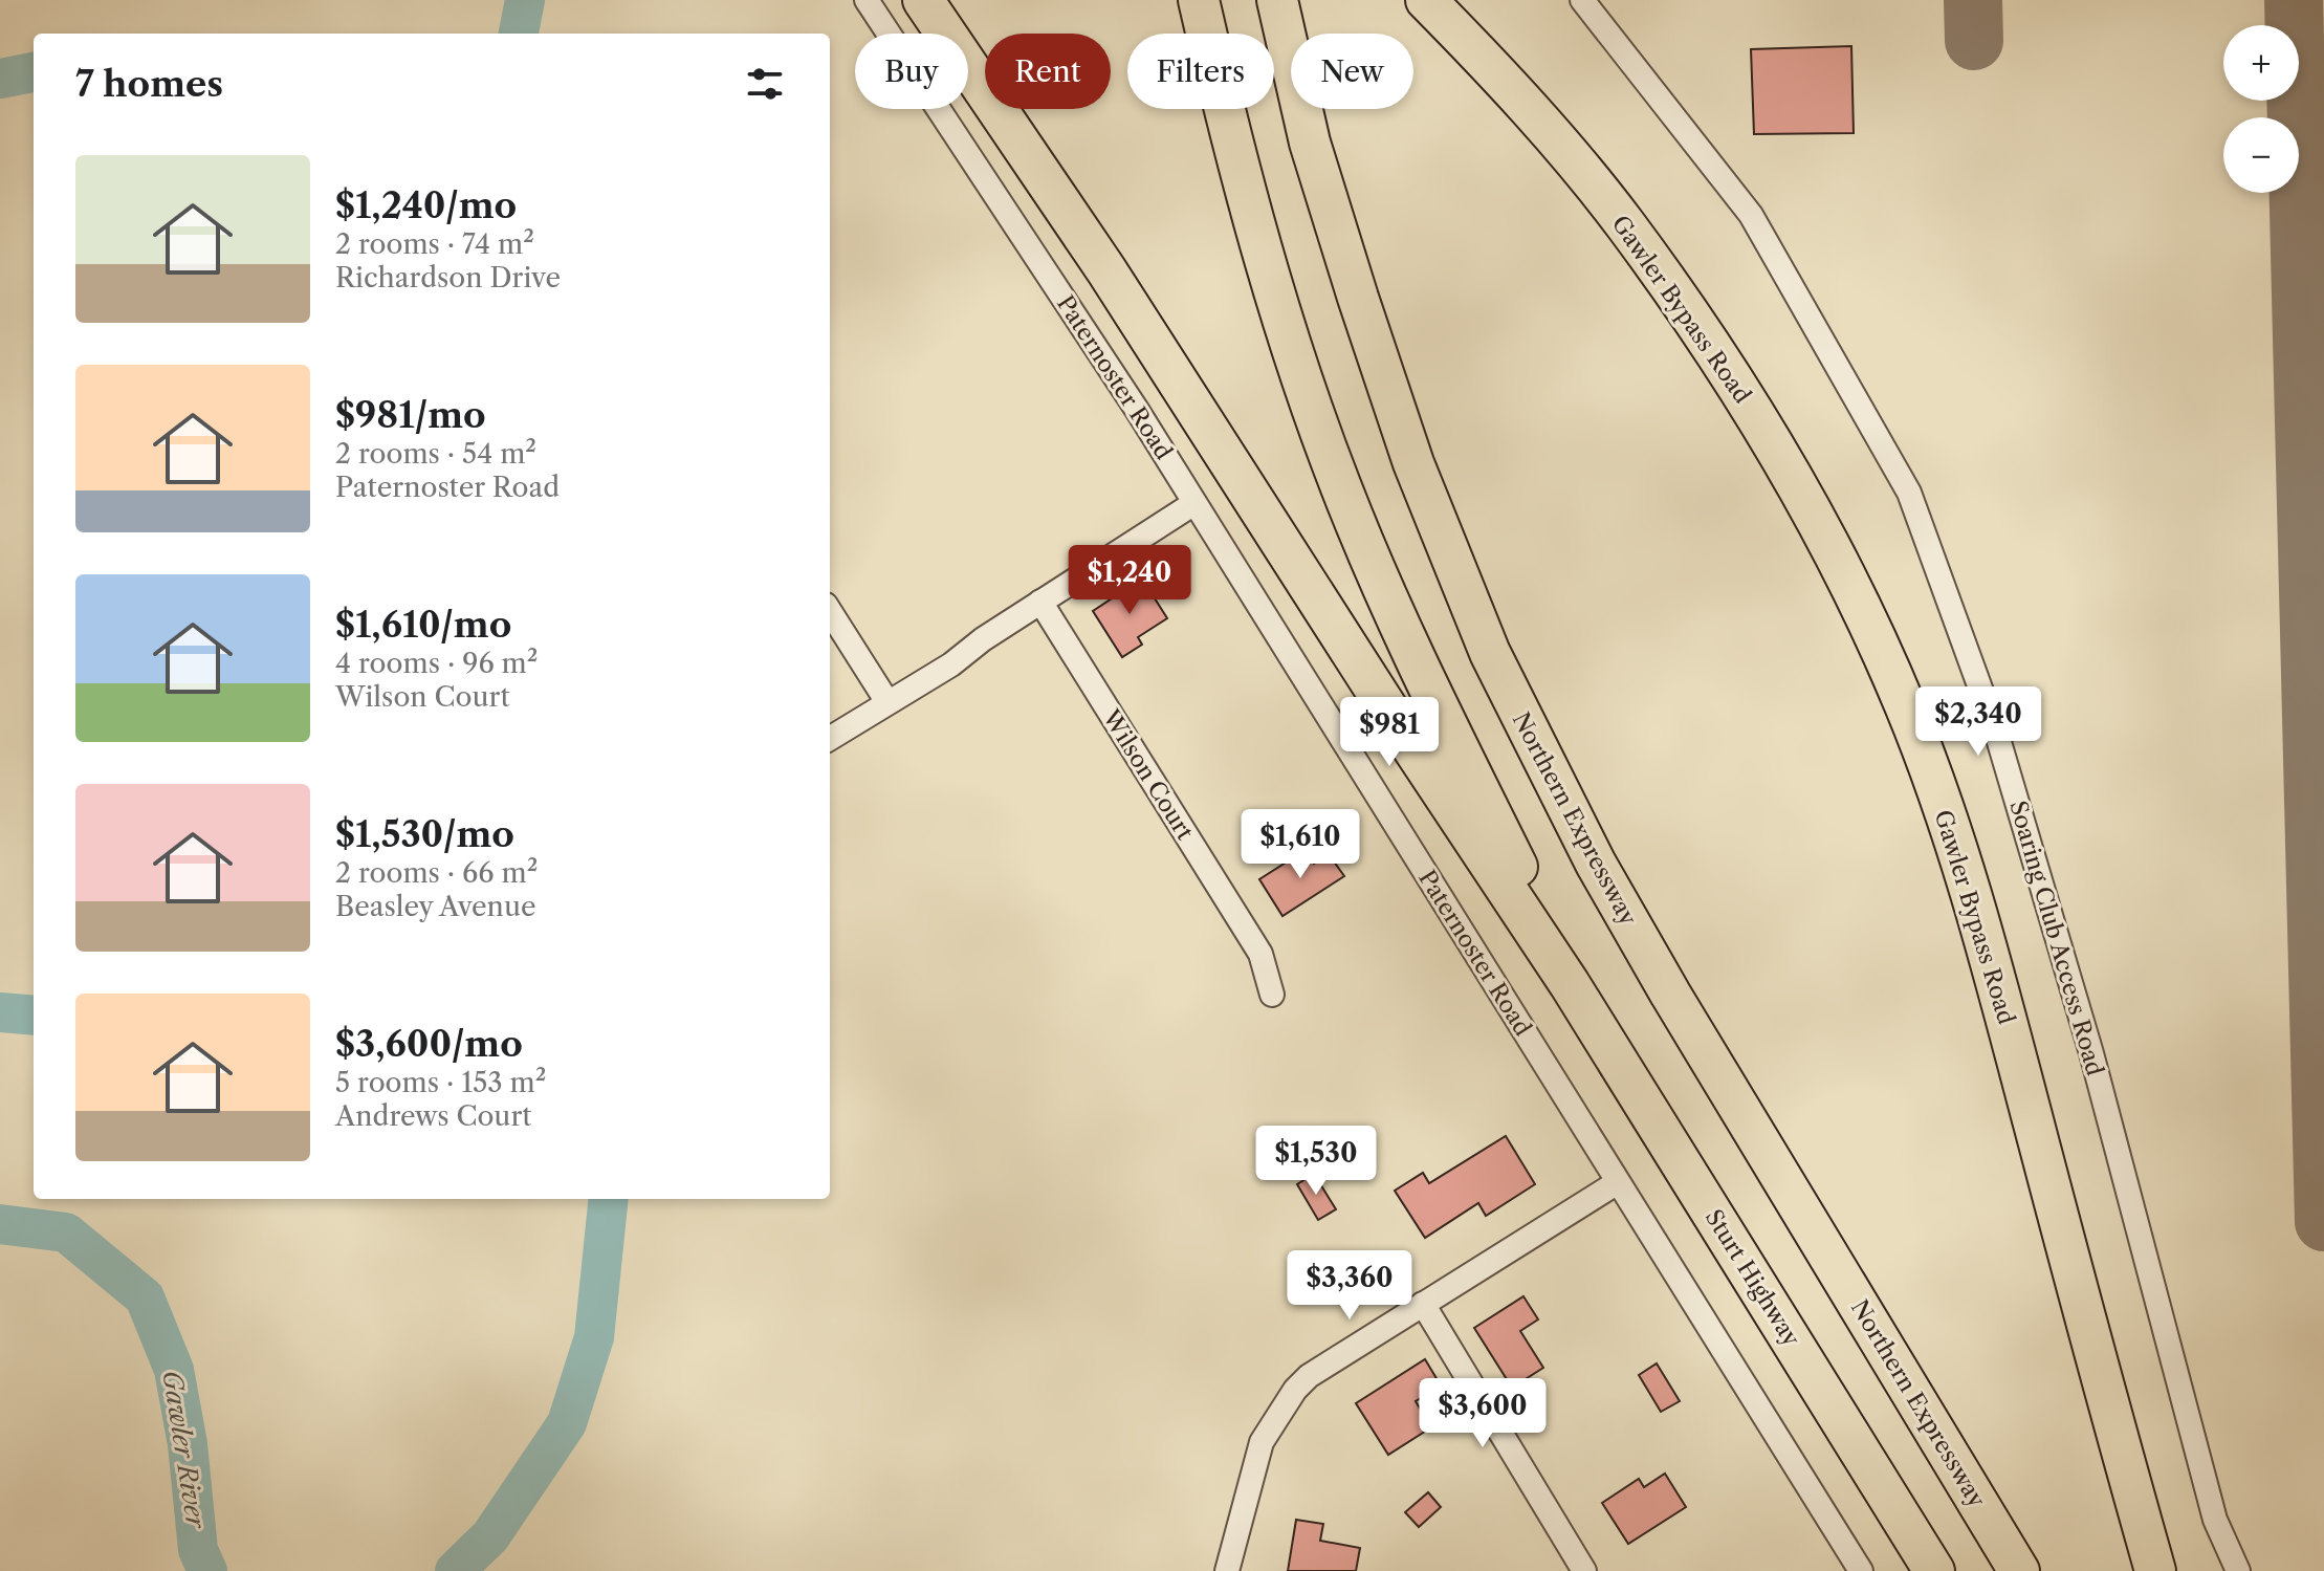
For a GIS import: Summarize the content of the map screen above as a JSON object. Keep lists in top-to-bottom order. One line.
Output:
{"streets":{"highway":["Gawler Bypass Road","Northern Expressway","Sturt Highway"],"street":["Paternoster Road","Wilson Court","Soaring Club Access Road"]},"water":["Gawler River"],"page":{"map_buttons":["+","−"],"chip":["Buy","Rent","Filters","New"],"heading":"7 homes","list":[{"name":"$1,240/mo","note":"2 rooms · 74 m² · Richardson Drive"},{"name":"$981/mo","note":"2 rooms · 54 m² · Paternoster Road"},{"name":"$1,610/mo","note":"4 rooms · 96 m² · Wilson Court"},{"name":"$1,530/mo","note":"2 rooms · 66 m² · Beasley Avenue"},{"name":"$3,600/mo","note":"5 rooms · 153 m² · Andrews Court"}],"price":["$1,240","$2,340","$981","$1,610","$1,530","$3,360","$3,600"]}}
